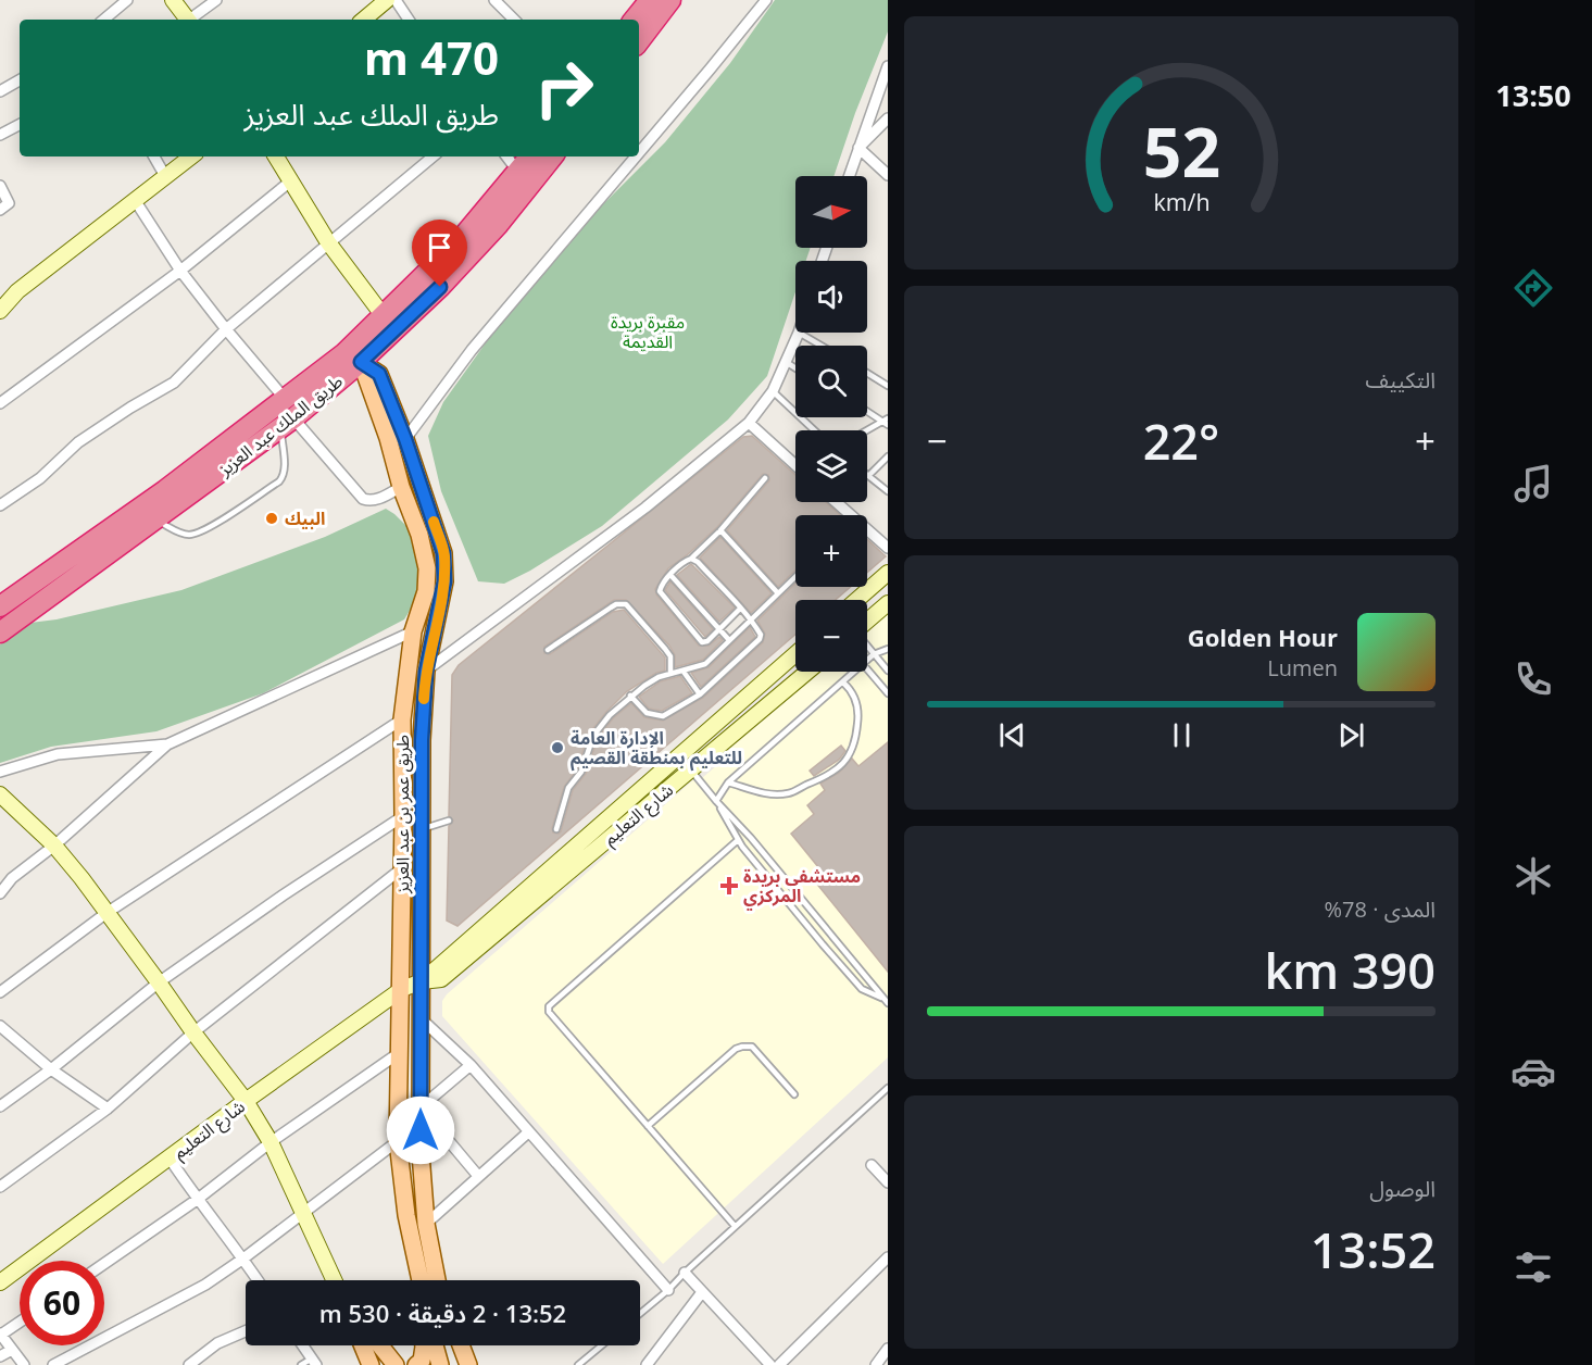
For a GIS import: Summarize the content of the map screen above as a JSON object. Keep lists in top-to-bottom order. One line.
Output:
{"streets":{"highway":["طريق الملك عبد العزيز"],"main road":["طريق عمر بن عبد العزيز"],"street":["شارع التعليم"]},"crossings":[["طريق الملك عبد العزيز","طريق عمر بن عبد العزيز"],["طريق عمر بن عبد العزيز","شارع التعليم"]],"parks":["مقبرة بريدة القديمة"],"places":{"other":["البيك","الإدارة العامة للتعليم بمنطقة القصيم"],"health":["مستشفى بريدة المركزي"]},"north":"right","page":{"tabs":"13:50","turn":["470 m","طريق الملك عبد العزيز"],"map_buttons":["+","−"],"tile":["التكييف",["المدى · 78%","390 km"],["الوصول","13:52"]],"heat":["−","22°","+"],"song":["Golden Hour","Lumen"],"limit":"60","trip":"13:52 · 2 دقيقة · 530 m","gauge":["52","km/h"]}}
